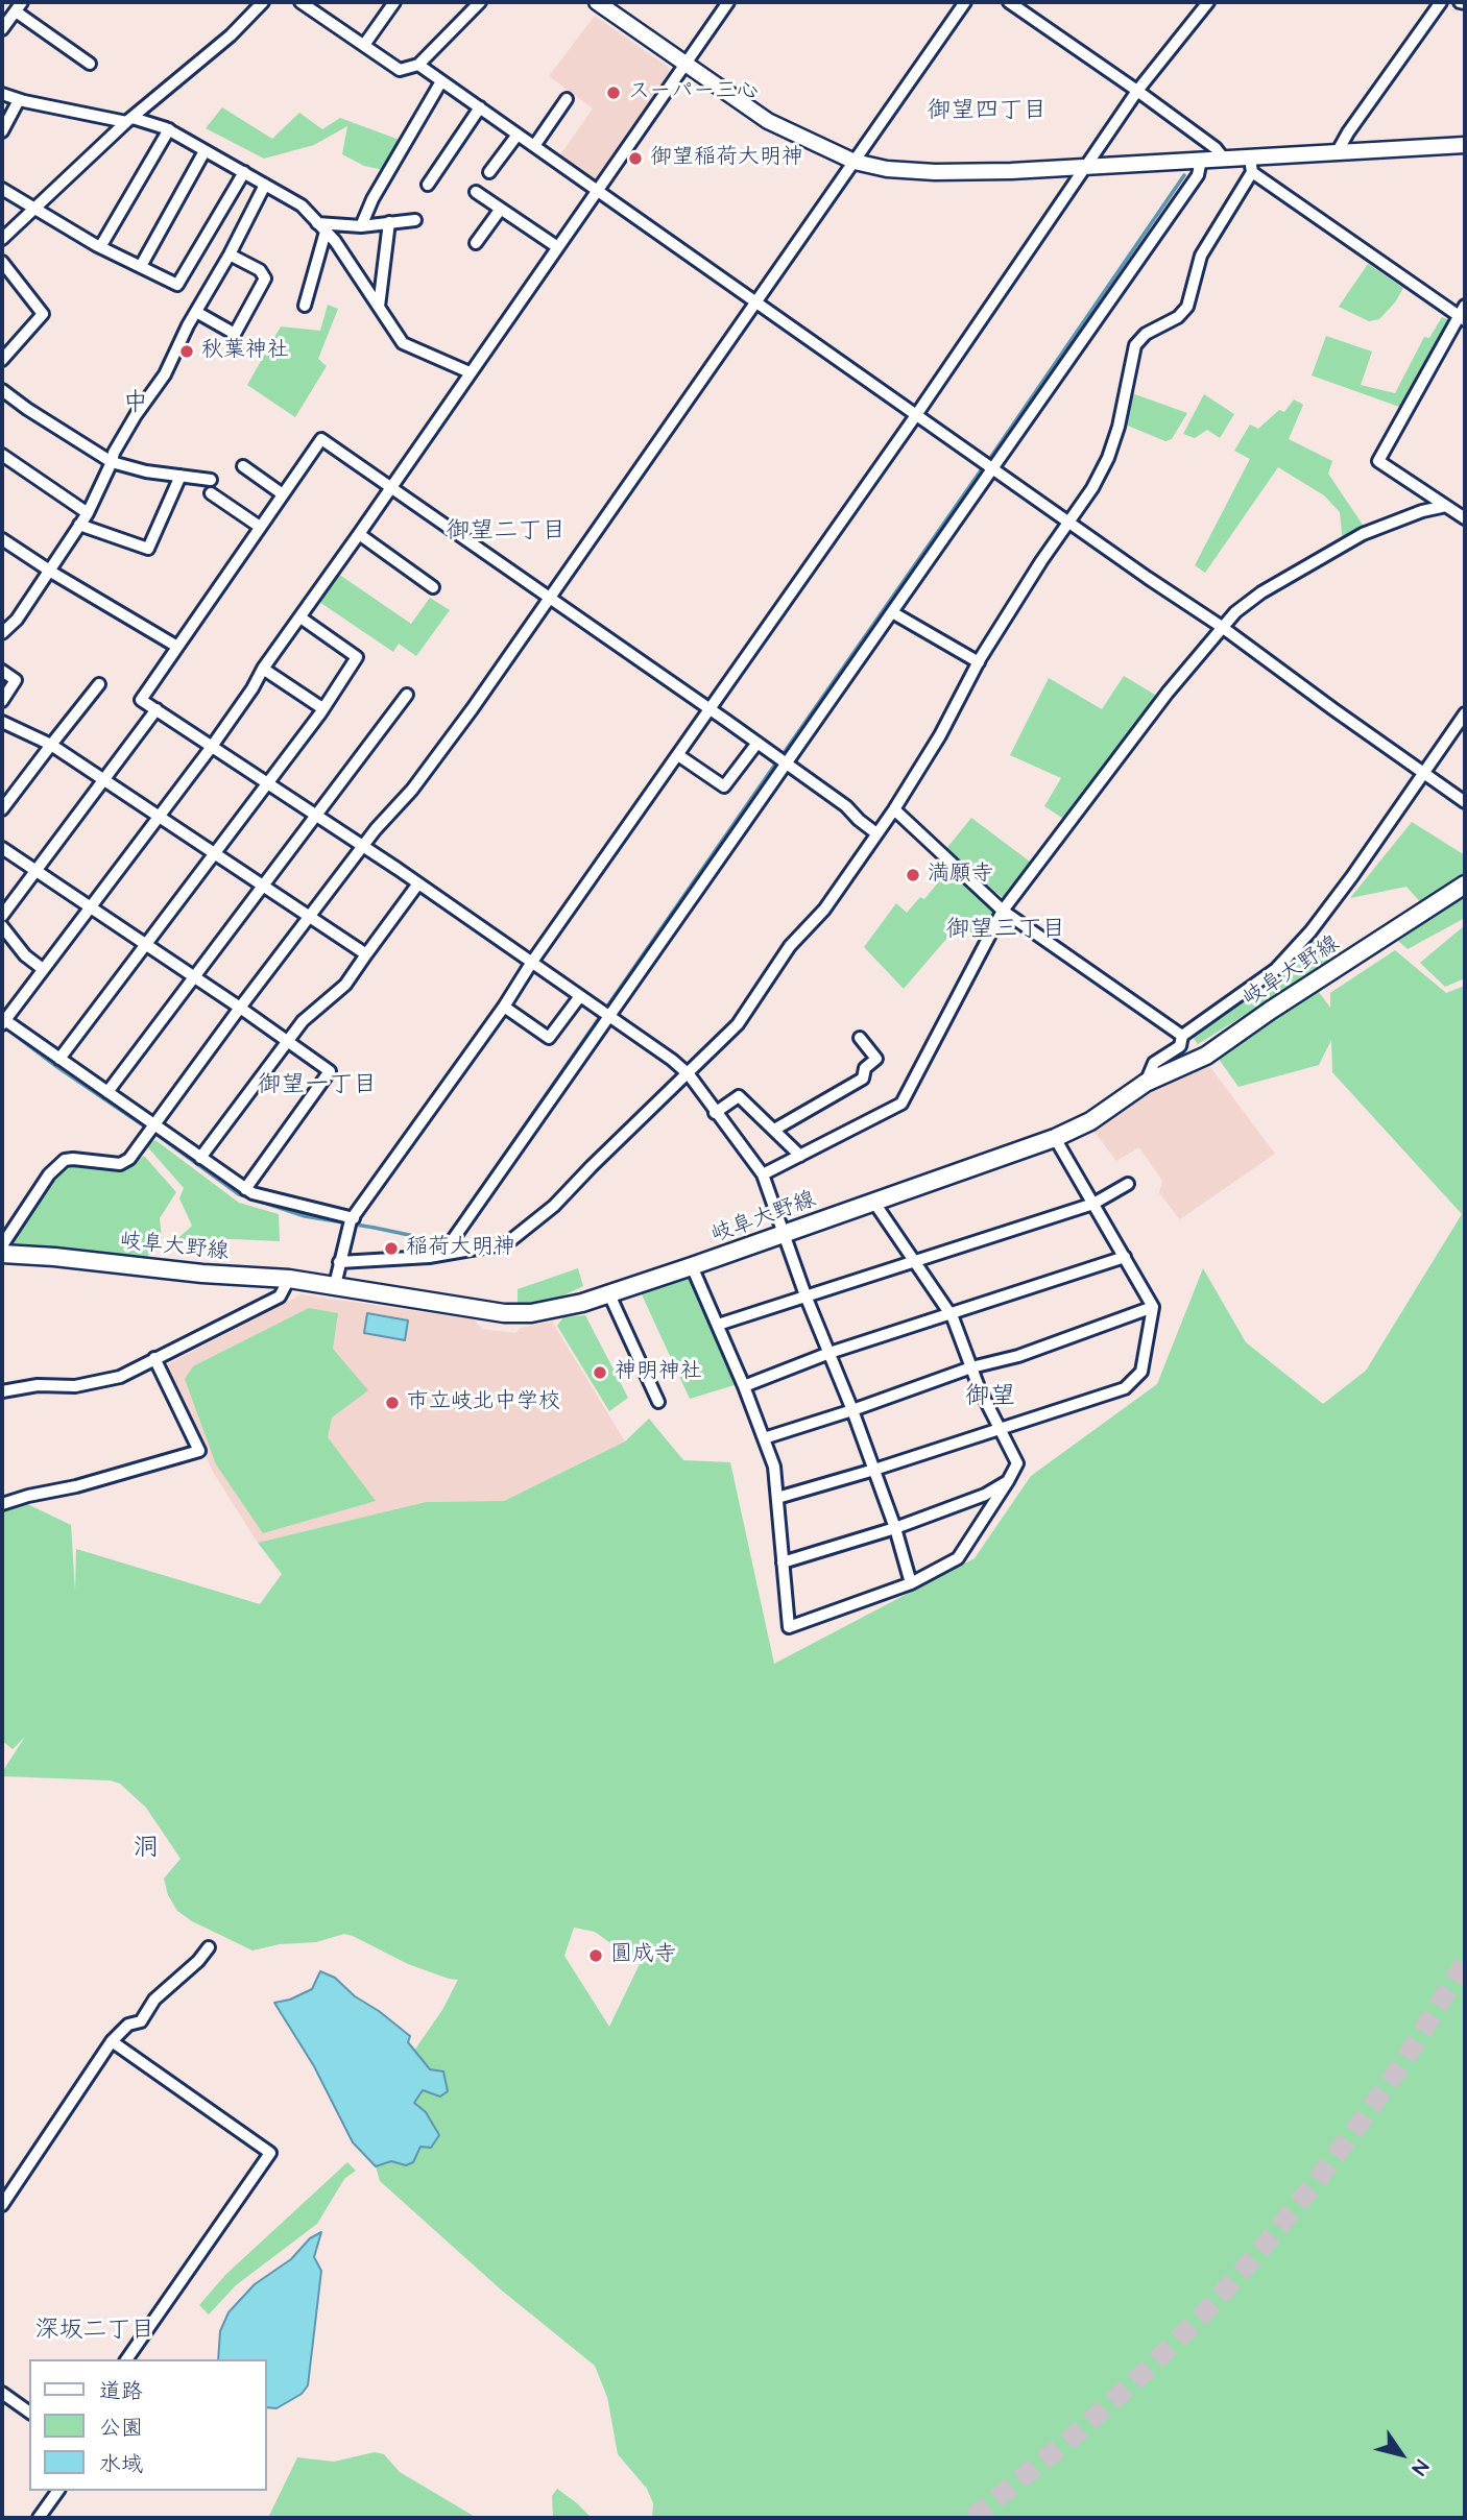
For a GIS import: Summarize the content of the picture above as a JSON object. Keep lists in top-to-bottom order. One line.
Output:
{"streets":{"main road":["岐阜大野線"]},"districts":["御望四丁目","中","御望二丁目","御望三丁目","御望一丁目","御望","洞","深坂二丁目"],"places":["スーパー三心","御望稲荷大明神","秋葉神社","満願寺","稲荷大明神","神明神社","市立岐北中学校","圓成寺"],"legend":["道路","公園","水域"],"north":"bottom right"}
